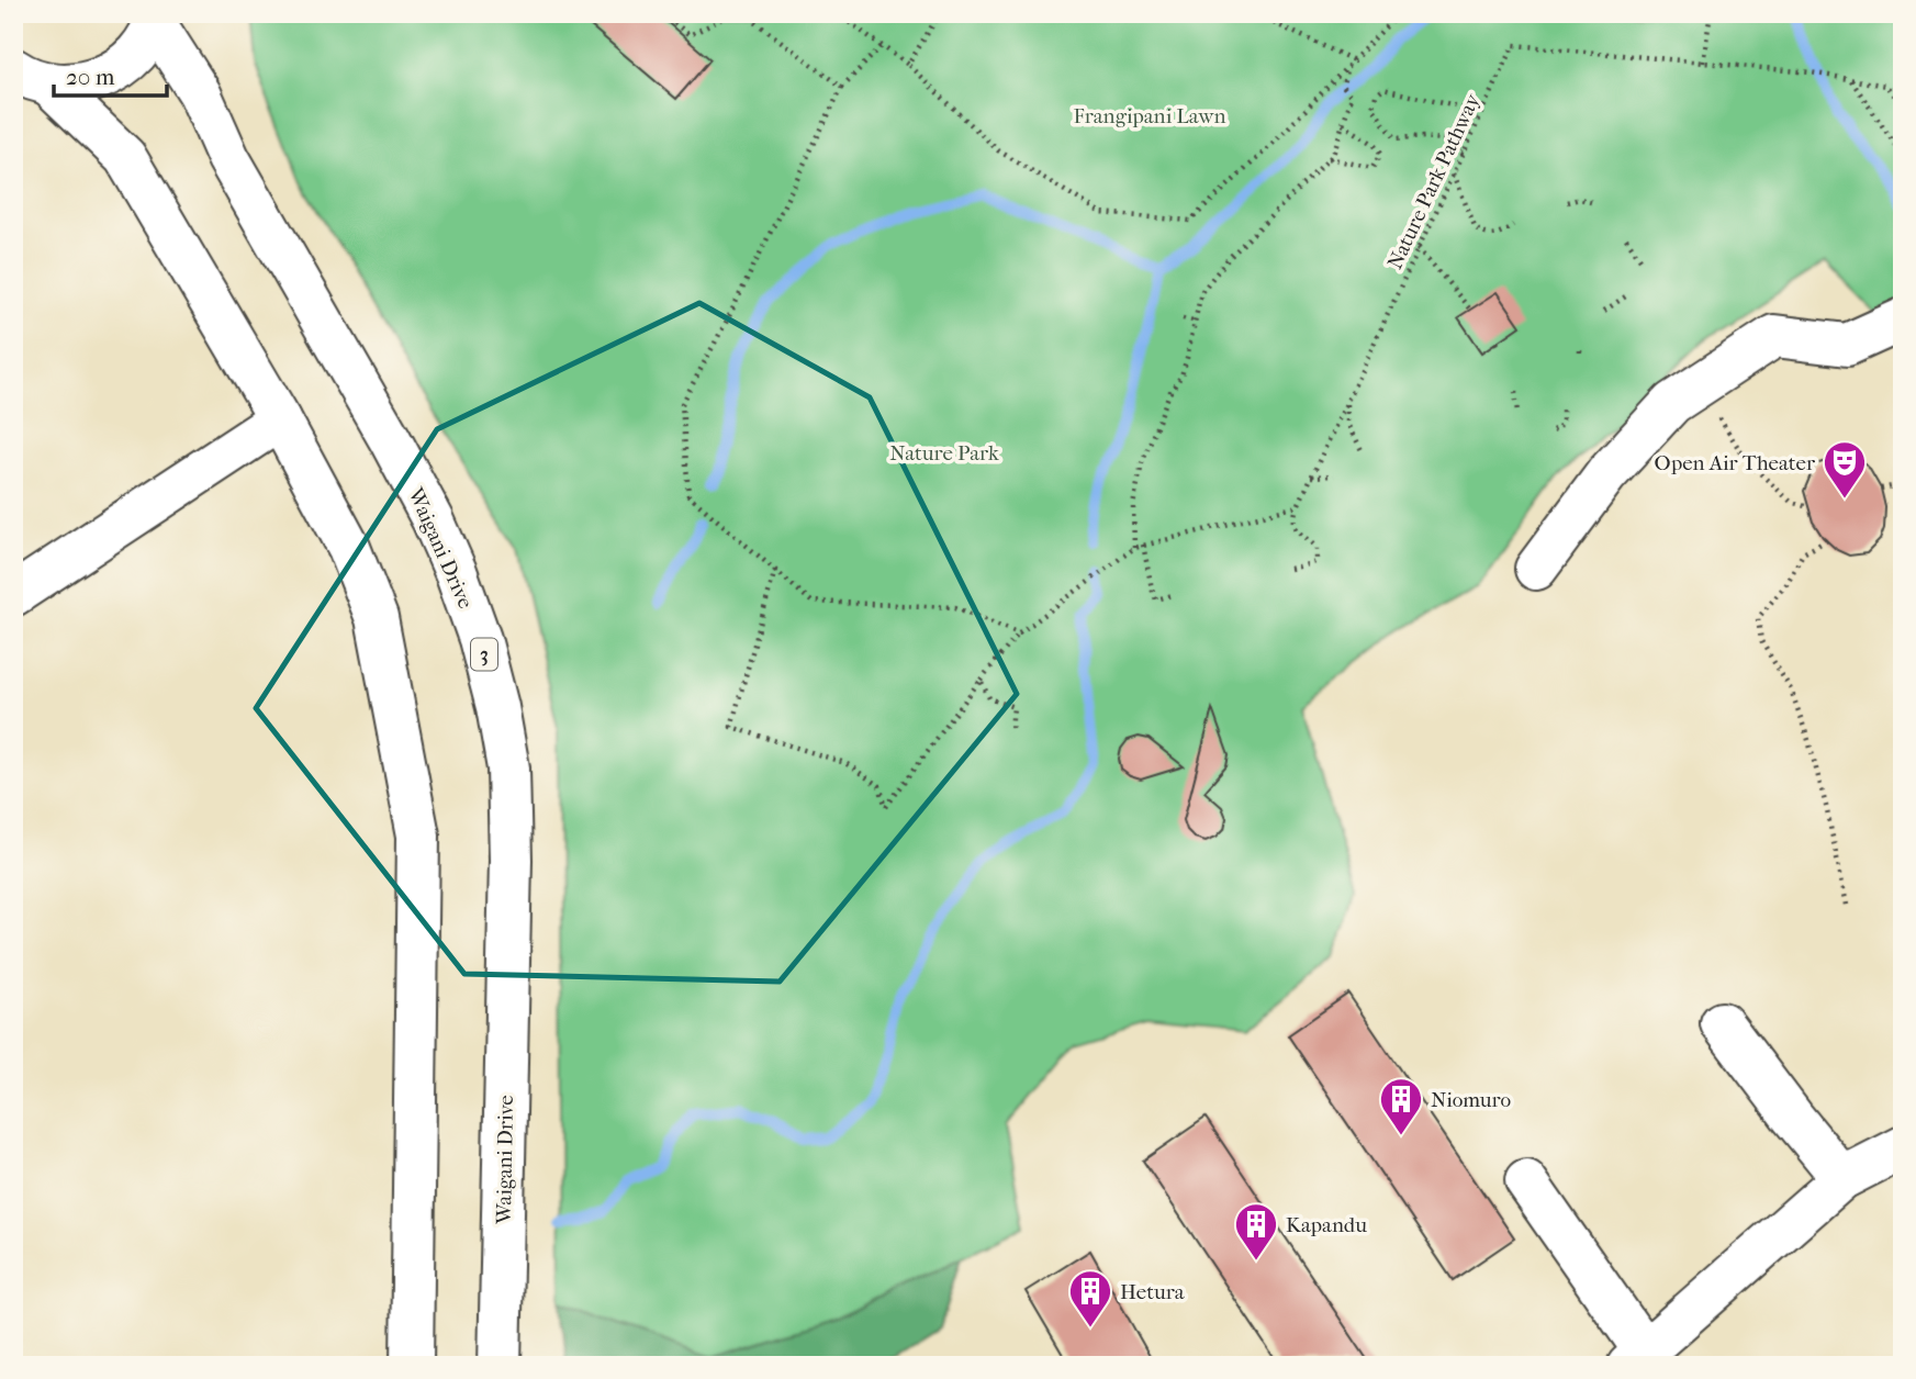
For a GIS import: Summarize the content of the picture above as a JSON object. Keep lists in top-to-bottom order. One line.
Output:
{"streets":{"main road":["Waigani Drive","3"],"path":["Nature Park Pathway"]},"parks":["Frangipani Lawn","Nature Park"],"places":{"theatre":["Open Air Theater"],"building":["Niomuro","Kapandu","Hetura"]},"scale_bar":"20 m"}
